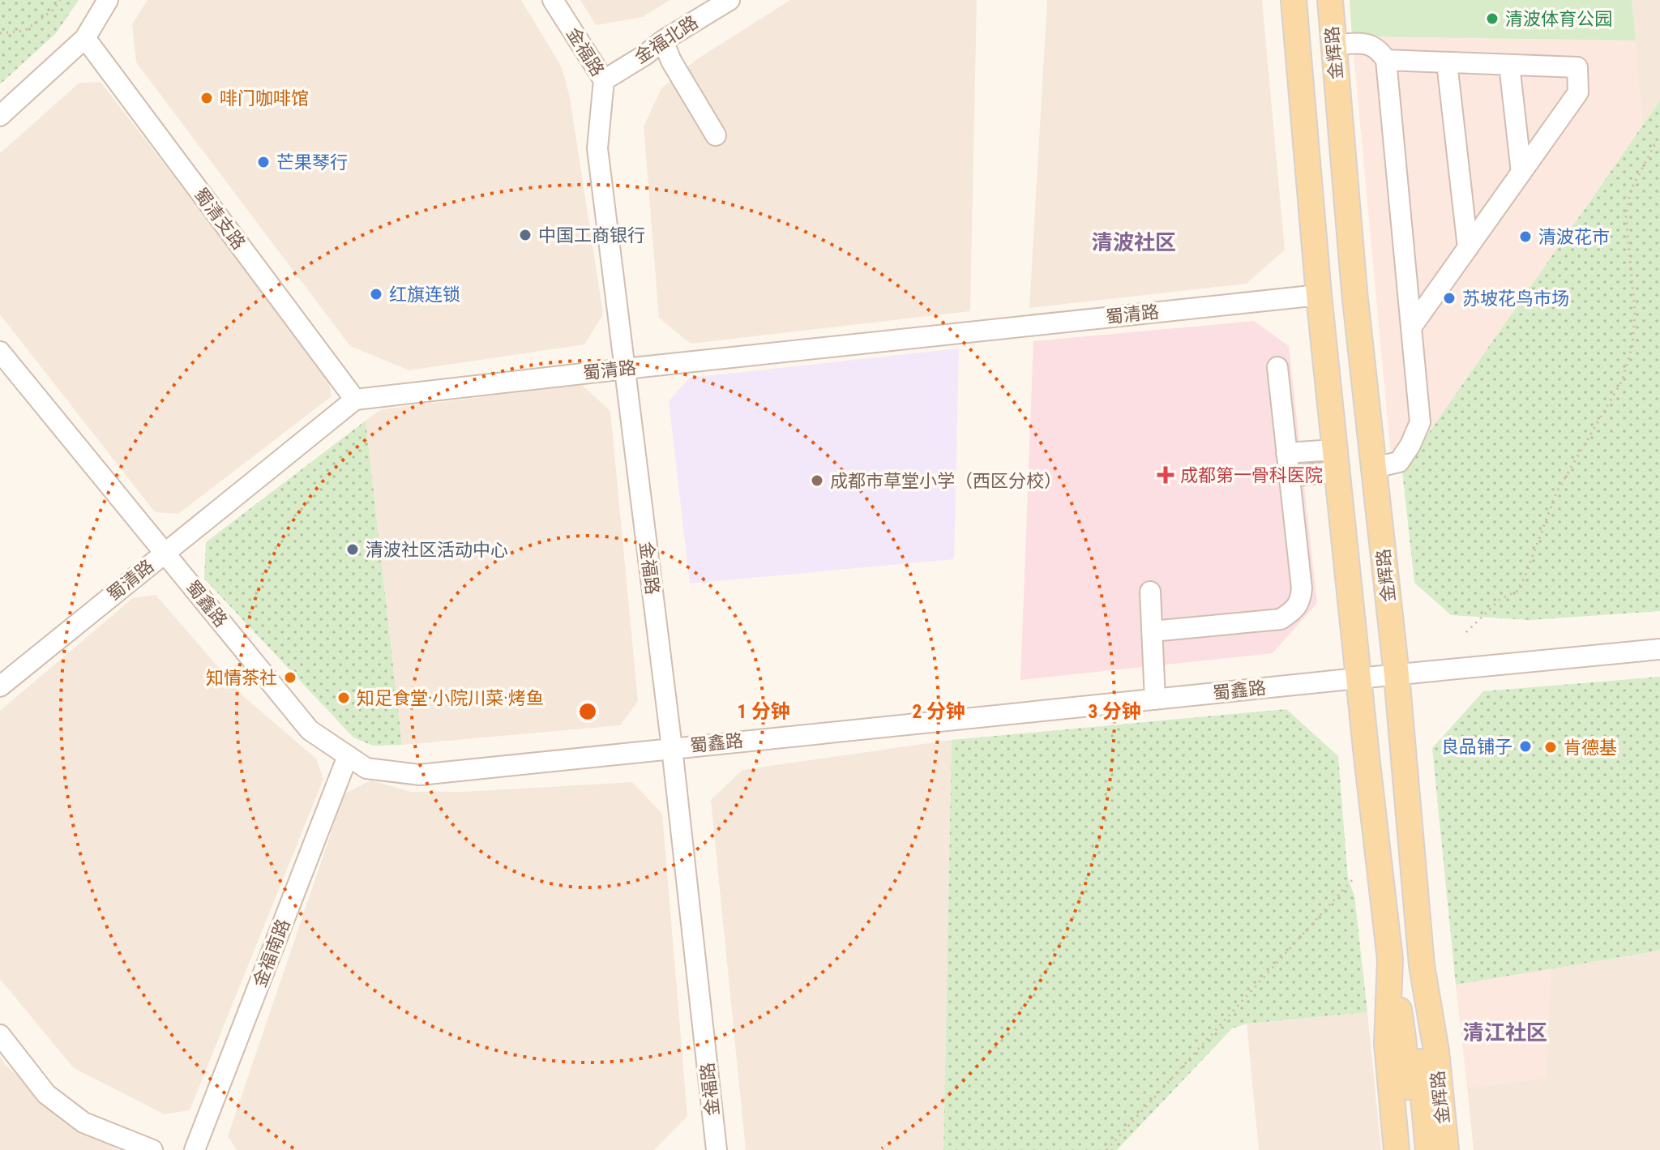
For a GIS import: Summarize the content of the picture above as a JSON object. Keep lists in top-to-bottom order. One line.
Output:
{"streets":{"main road":["金辉路"],"street":["金福北路","金福路","蜀清支路","蜀清路","蜀鑫路","金福南路"]},"crossings":[["金福北路","金福路"],["金福路","蜀清路"],["金福路","蜀鑫路"],["金辉路","蜀清路"],["金辉路","蜀鑫路"],["蜀清支路","蜀清路"],["蜀清路","蜀鑫路"],["蜀鑫路","金福南路"]],"districts":["清波社区","清江社区"],"places":{"other":["清波体育公园","啡门咖啡馆","芒果琴行","中国工商银行","清波花市","红旗连锁","苏坡花鸟市场","成都市草堂小学（西区分校）","清波社区活动中心","知情茶社","知足食堂·小院川菜·烤鱼","良品铺子","肯德基"],"health":["成都第一骨科医院"]},"rings":["1 分钟","2 分钟","3 分钟"]}
